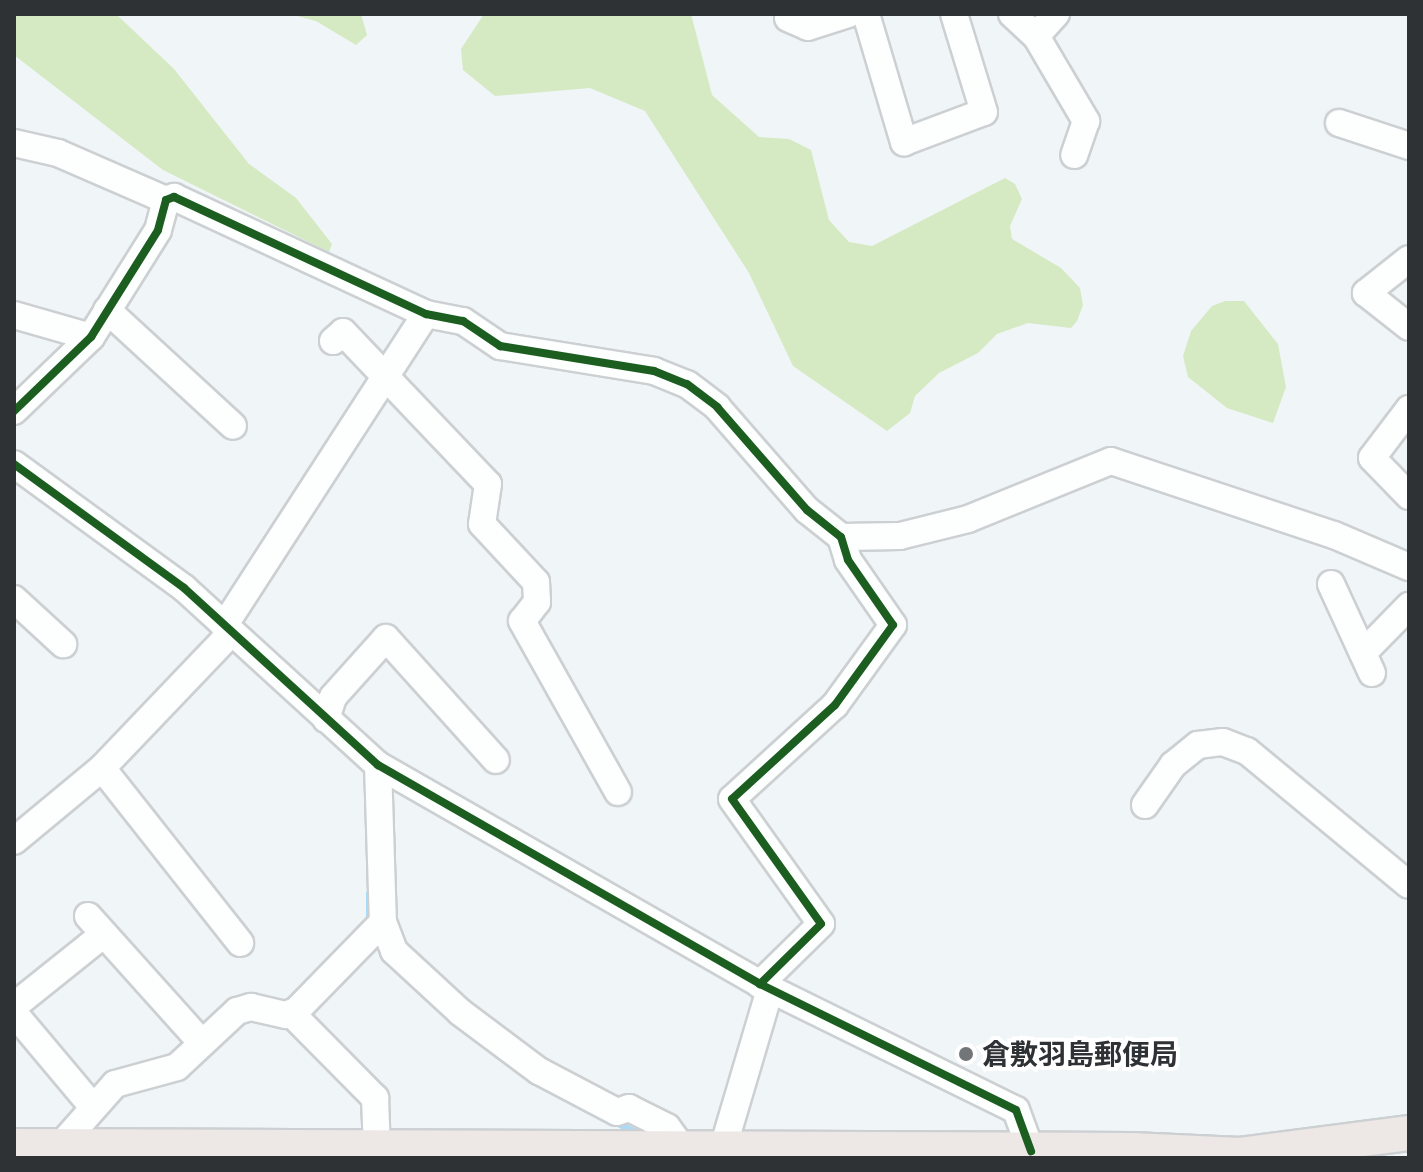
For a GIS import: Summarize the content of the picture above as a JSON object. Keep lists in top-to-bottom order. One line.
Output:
{"places":["倉敷羽島郵便局"]}
